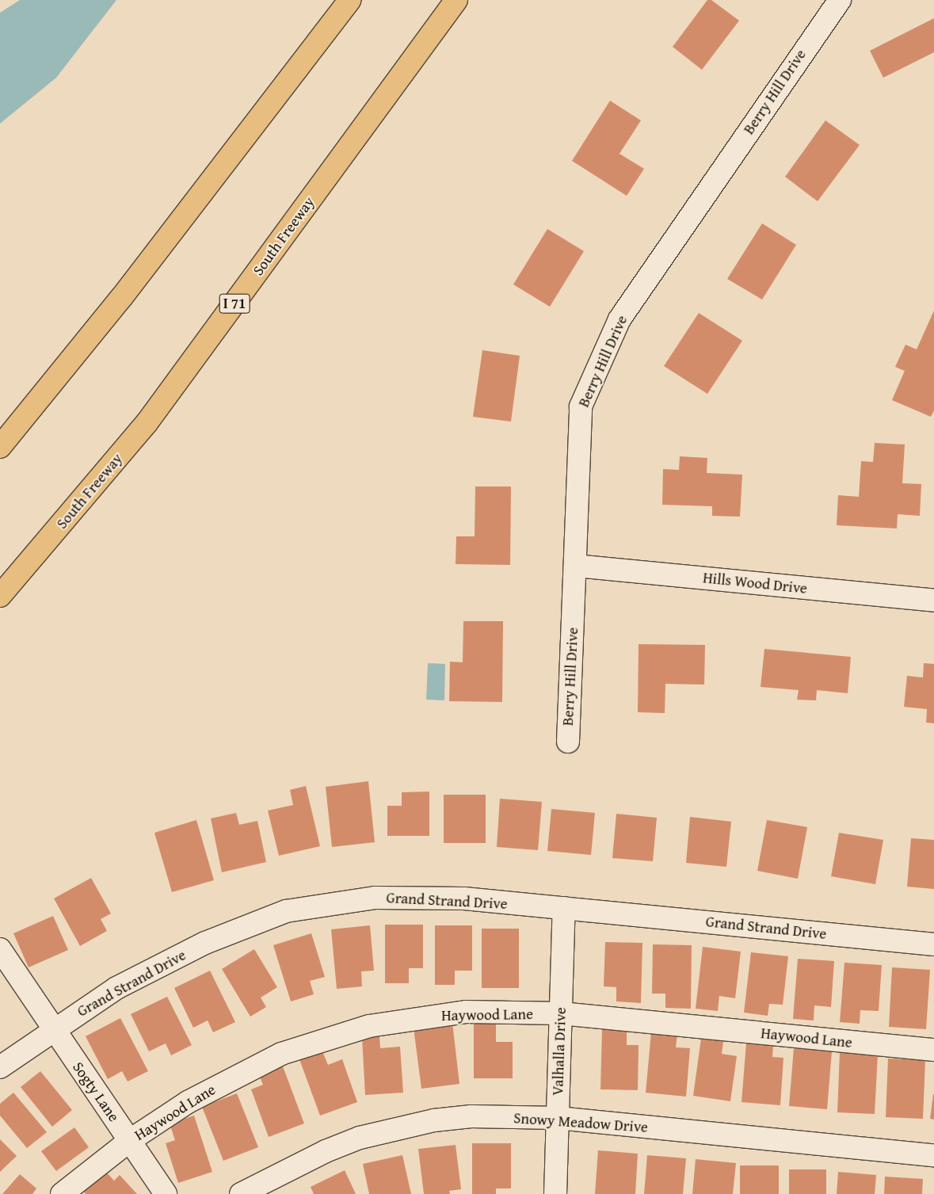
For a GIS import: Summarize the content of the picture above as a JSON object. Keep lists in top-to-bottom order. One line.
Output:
{"streets":{"highway":["South Freeway","I 71"],"street":["Berry Hill Drive","Hills Wood Drive","Grand Strand Drive","Haywood Lane","Valhalla Drive","Sogty Lane","Snowy Meadow Drive"]},"crossings":[["Berry Hill Drive","Hills Wood Drive"],["Grand Strand Drive","Valhalla Drive"],["Grand Strand Drive","Sogty Lane"],["Haywood Lane","Valhalla Drive"],["Haywood Lane","Sogty Lane"],["Valhalla Drive","Snowy Meadow Drive"]]}
